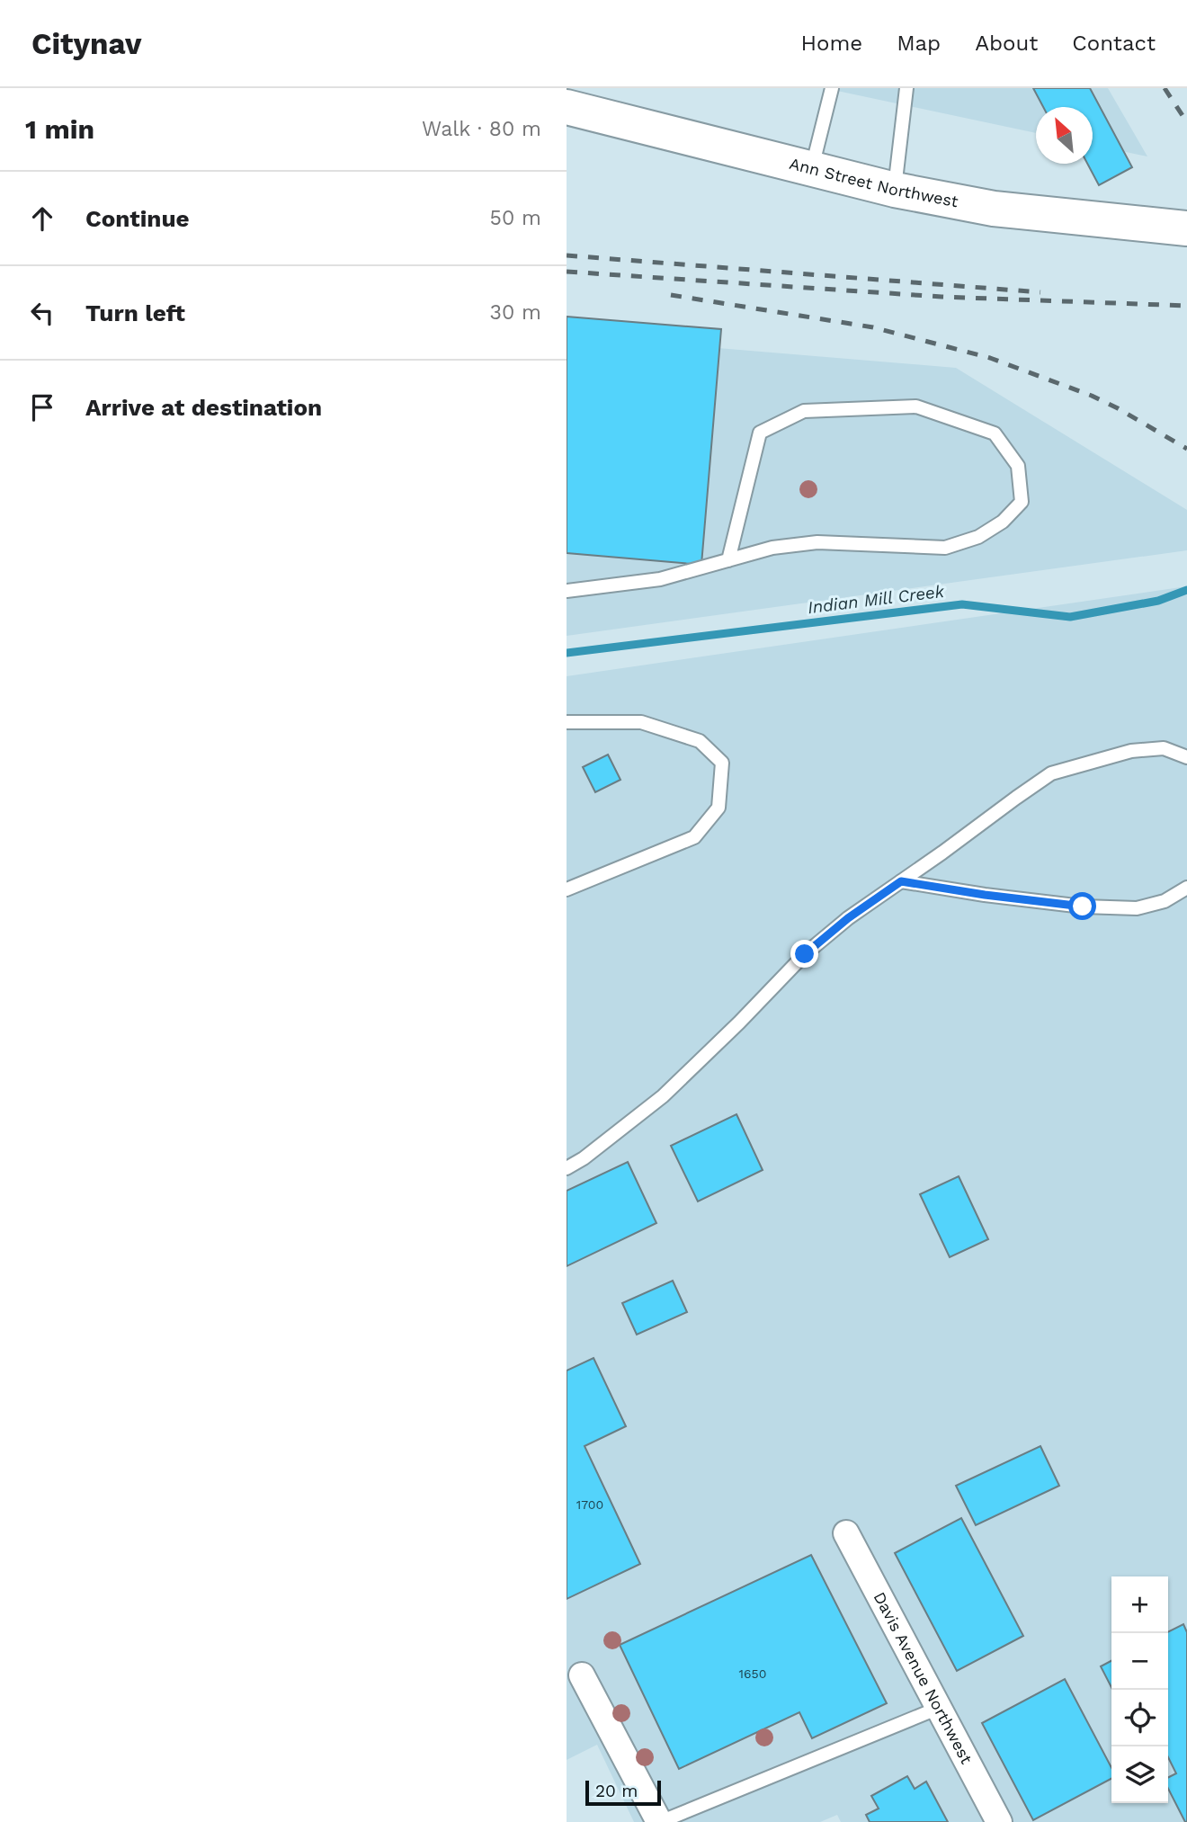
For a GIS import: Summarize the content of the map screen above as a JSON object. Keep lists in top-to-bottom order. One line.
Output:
{"streets":{"main road":["Ann Street Northwest"],"street":["Davis Avenue Northwest"]},"water":["Indian Mill Creek"],"house_numbers":["1700","1650"],"scale_bar":"20 m","north":"top left","page":{"header":"Citynav","nav":["Home","Map","About","Contact"],"heading":["1 min","Walk · 80 m"],"list":[["Continue","50 m"],["Turn left","30 m"],"Arrive at destination"],"map_buttons":["+","−"],"scale":"20 m"}}
